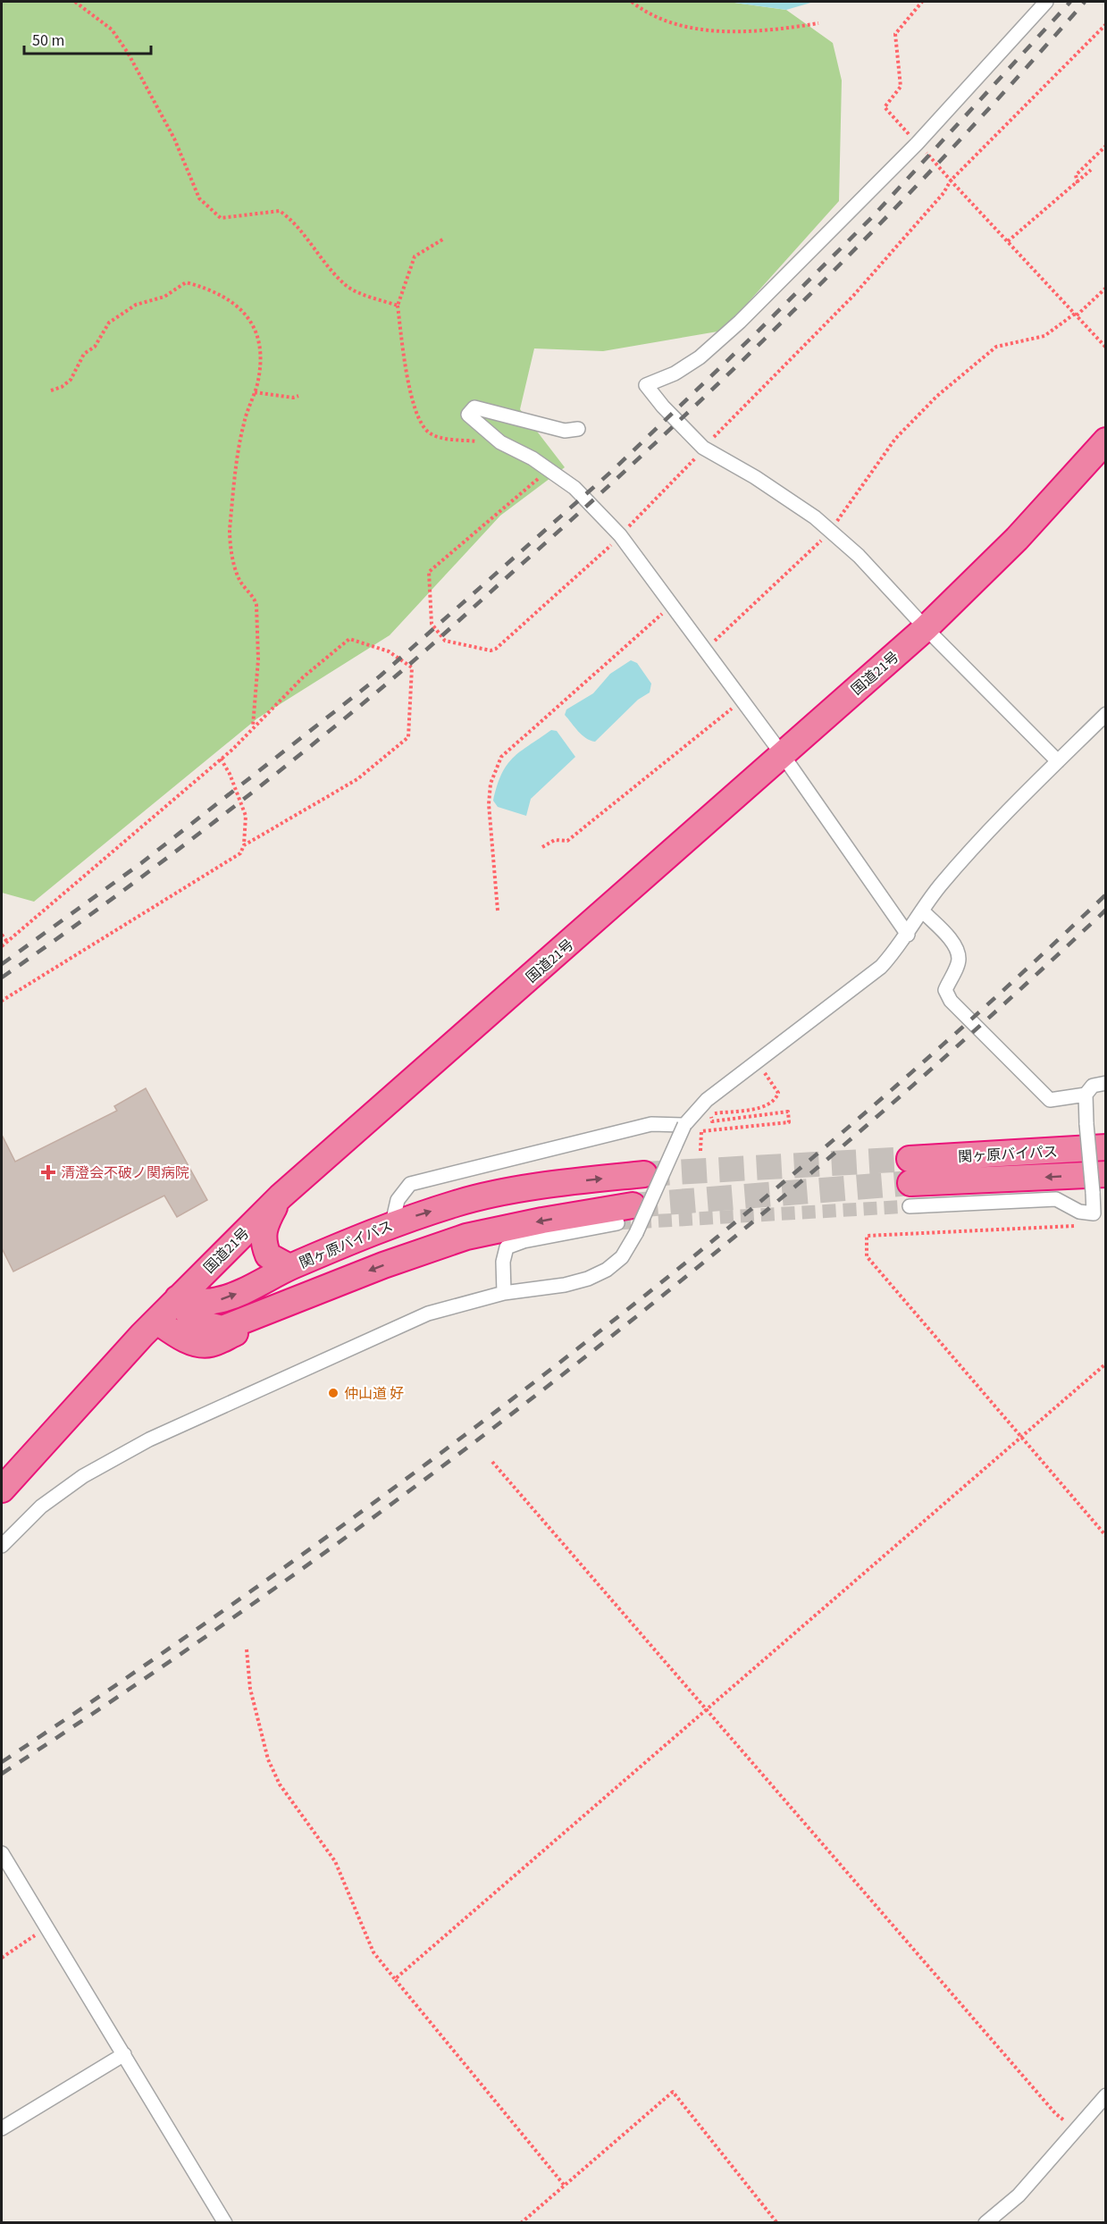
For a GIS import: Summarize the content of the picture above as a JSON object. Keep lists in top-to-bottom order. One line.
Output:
{"streets":{"highway":["国道21号","関ヶ原バイパス"]},"crossings":[["国道21号","関ヶ原バイパス"]],"places":{"health":["清澄会不破ノ関病院"],"other":["仲山道 好"]},"scale_bar":"50 m"}
